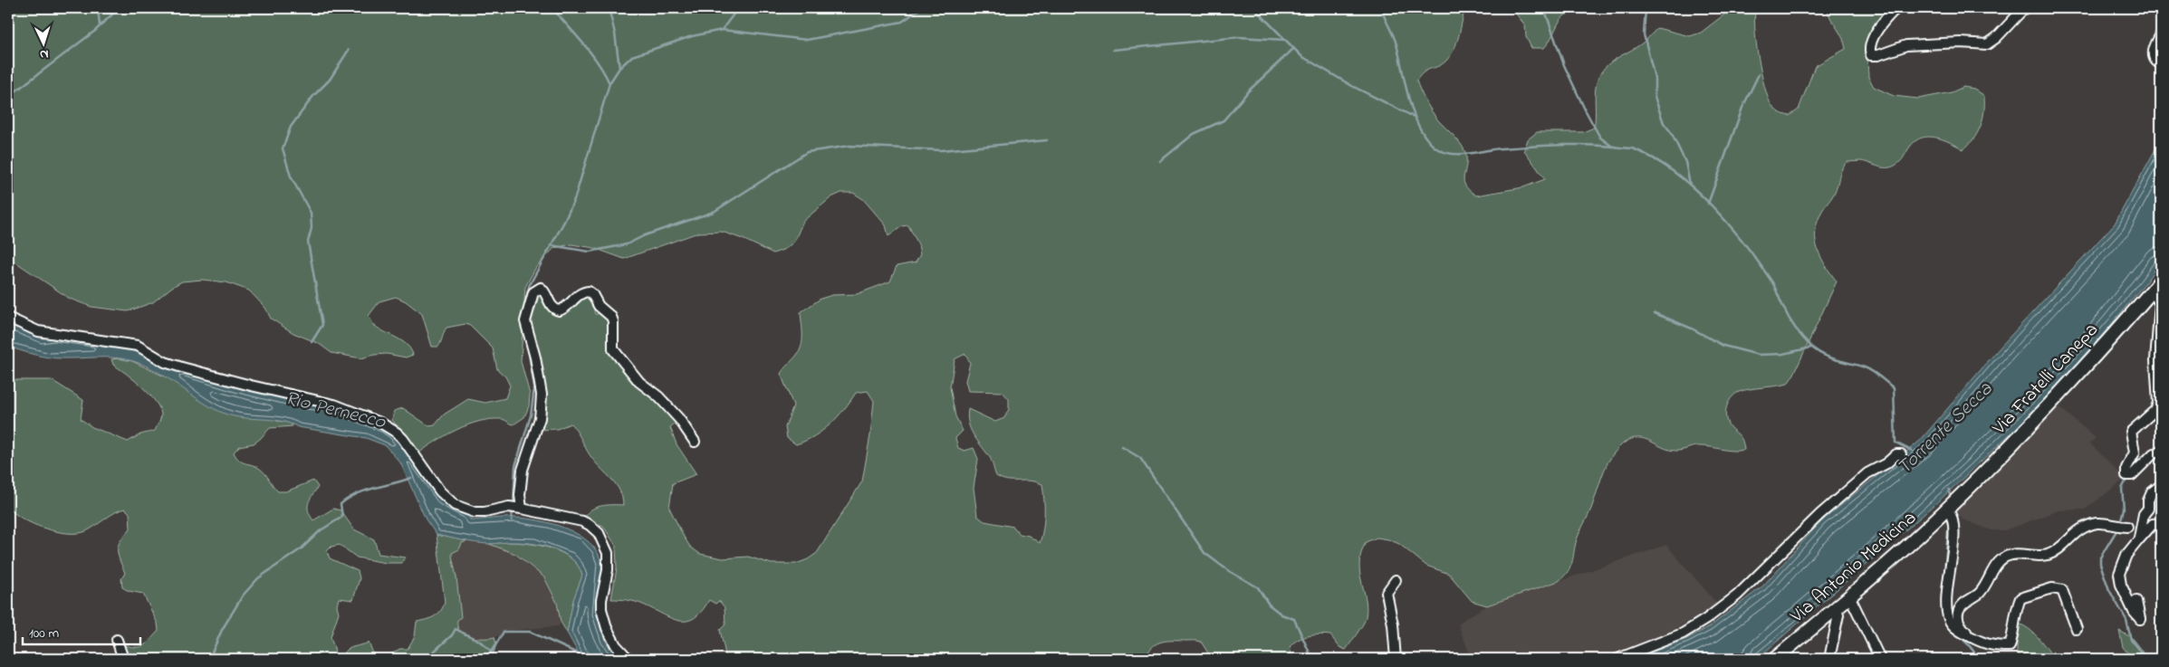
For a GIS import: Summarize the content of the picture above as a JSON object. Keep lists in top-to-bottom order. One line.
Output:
{"streets":{"main road":["Via Fratelli Canepa","Via Antonio Medicina"]},"crossings":[["Via Fratelli Canepa","Via Antonio Medicina"]],"water":["Rio Pernecco","Torrente Secca"],"scale_bar":"100 m","north":"bottom"}
